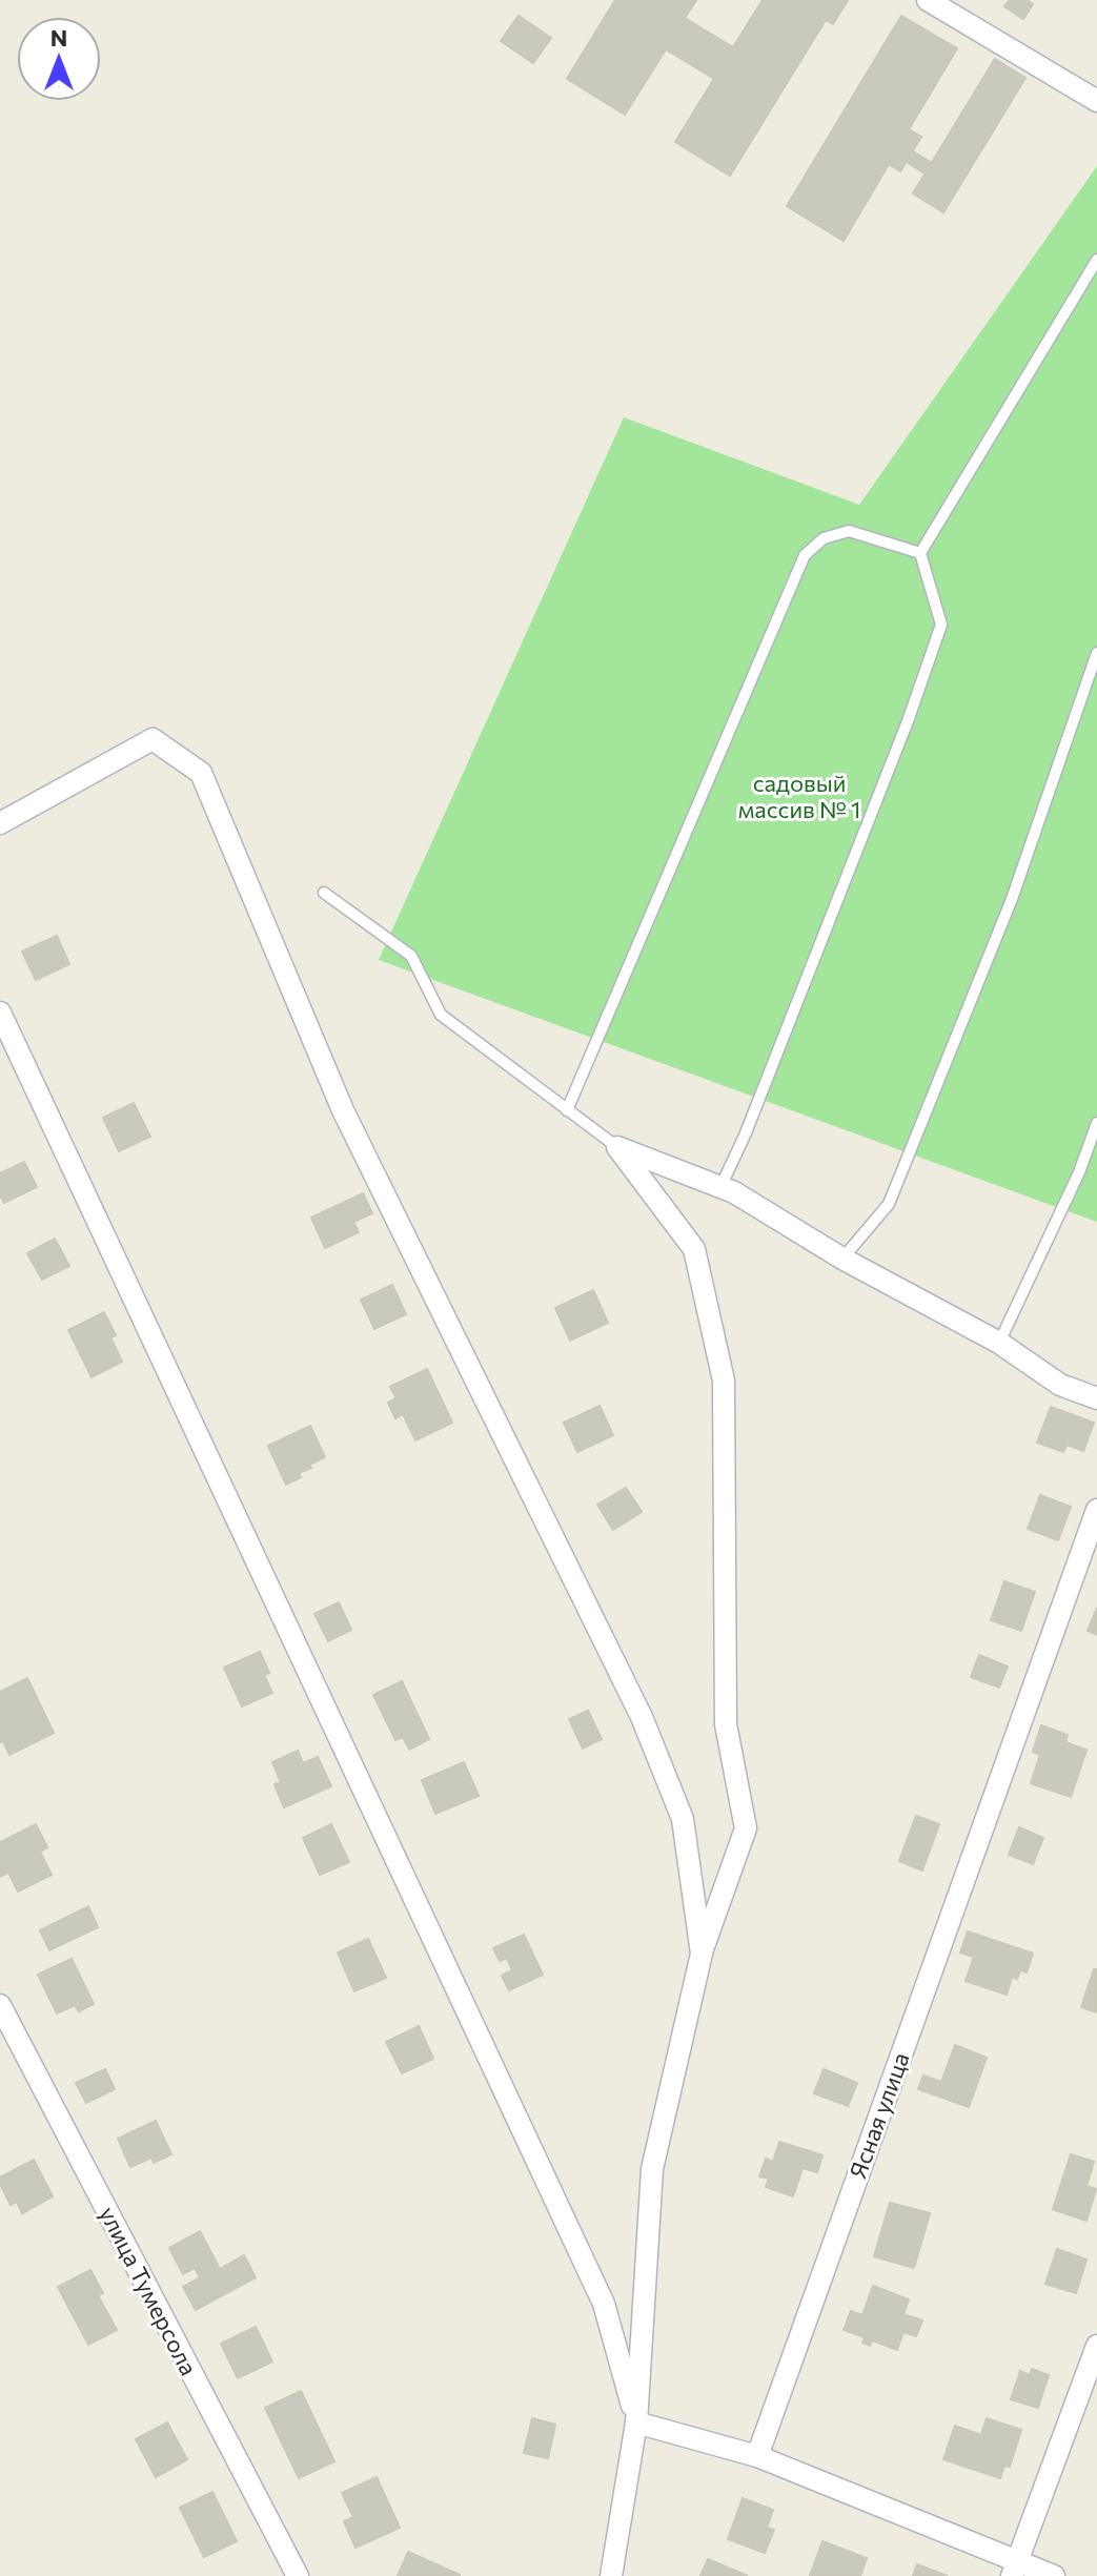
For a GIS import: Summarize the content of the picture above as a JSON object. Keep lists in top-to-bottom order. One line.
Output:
{"streets":{"street":["Ясная улица","улица Тумерсола"]},"parks":["садовый массив № 1"],"north":"top"}
